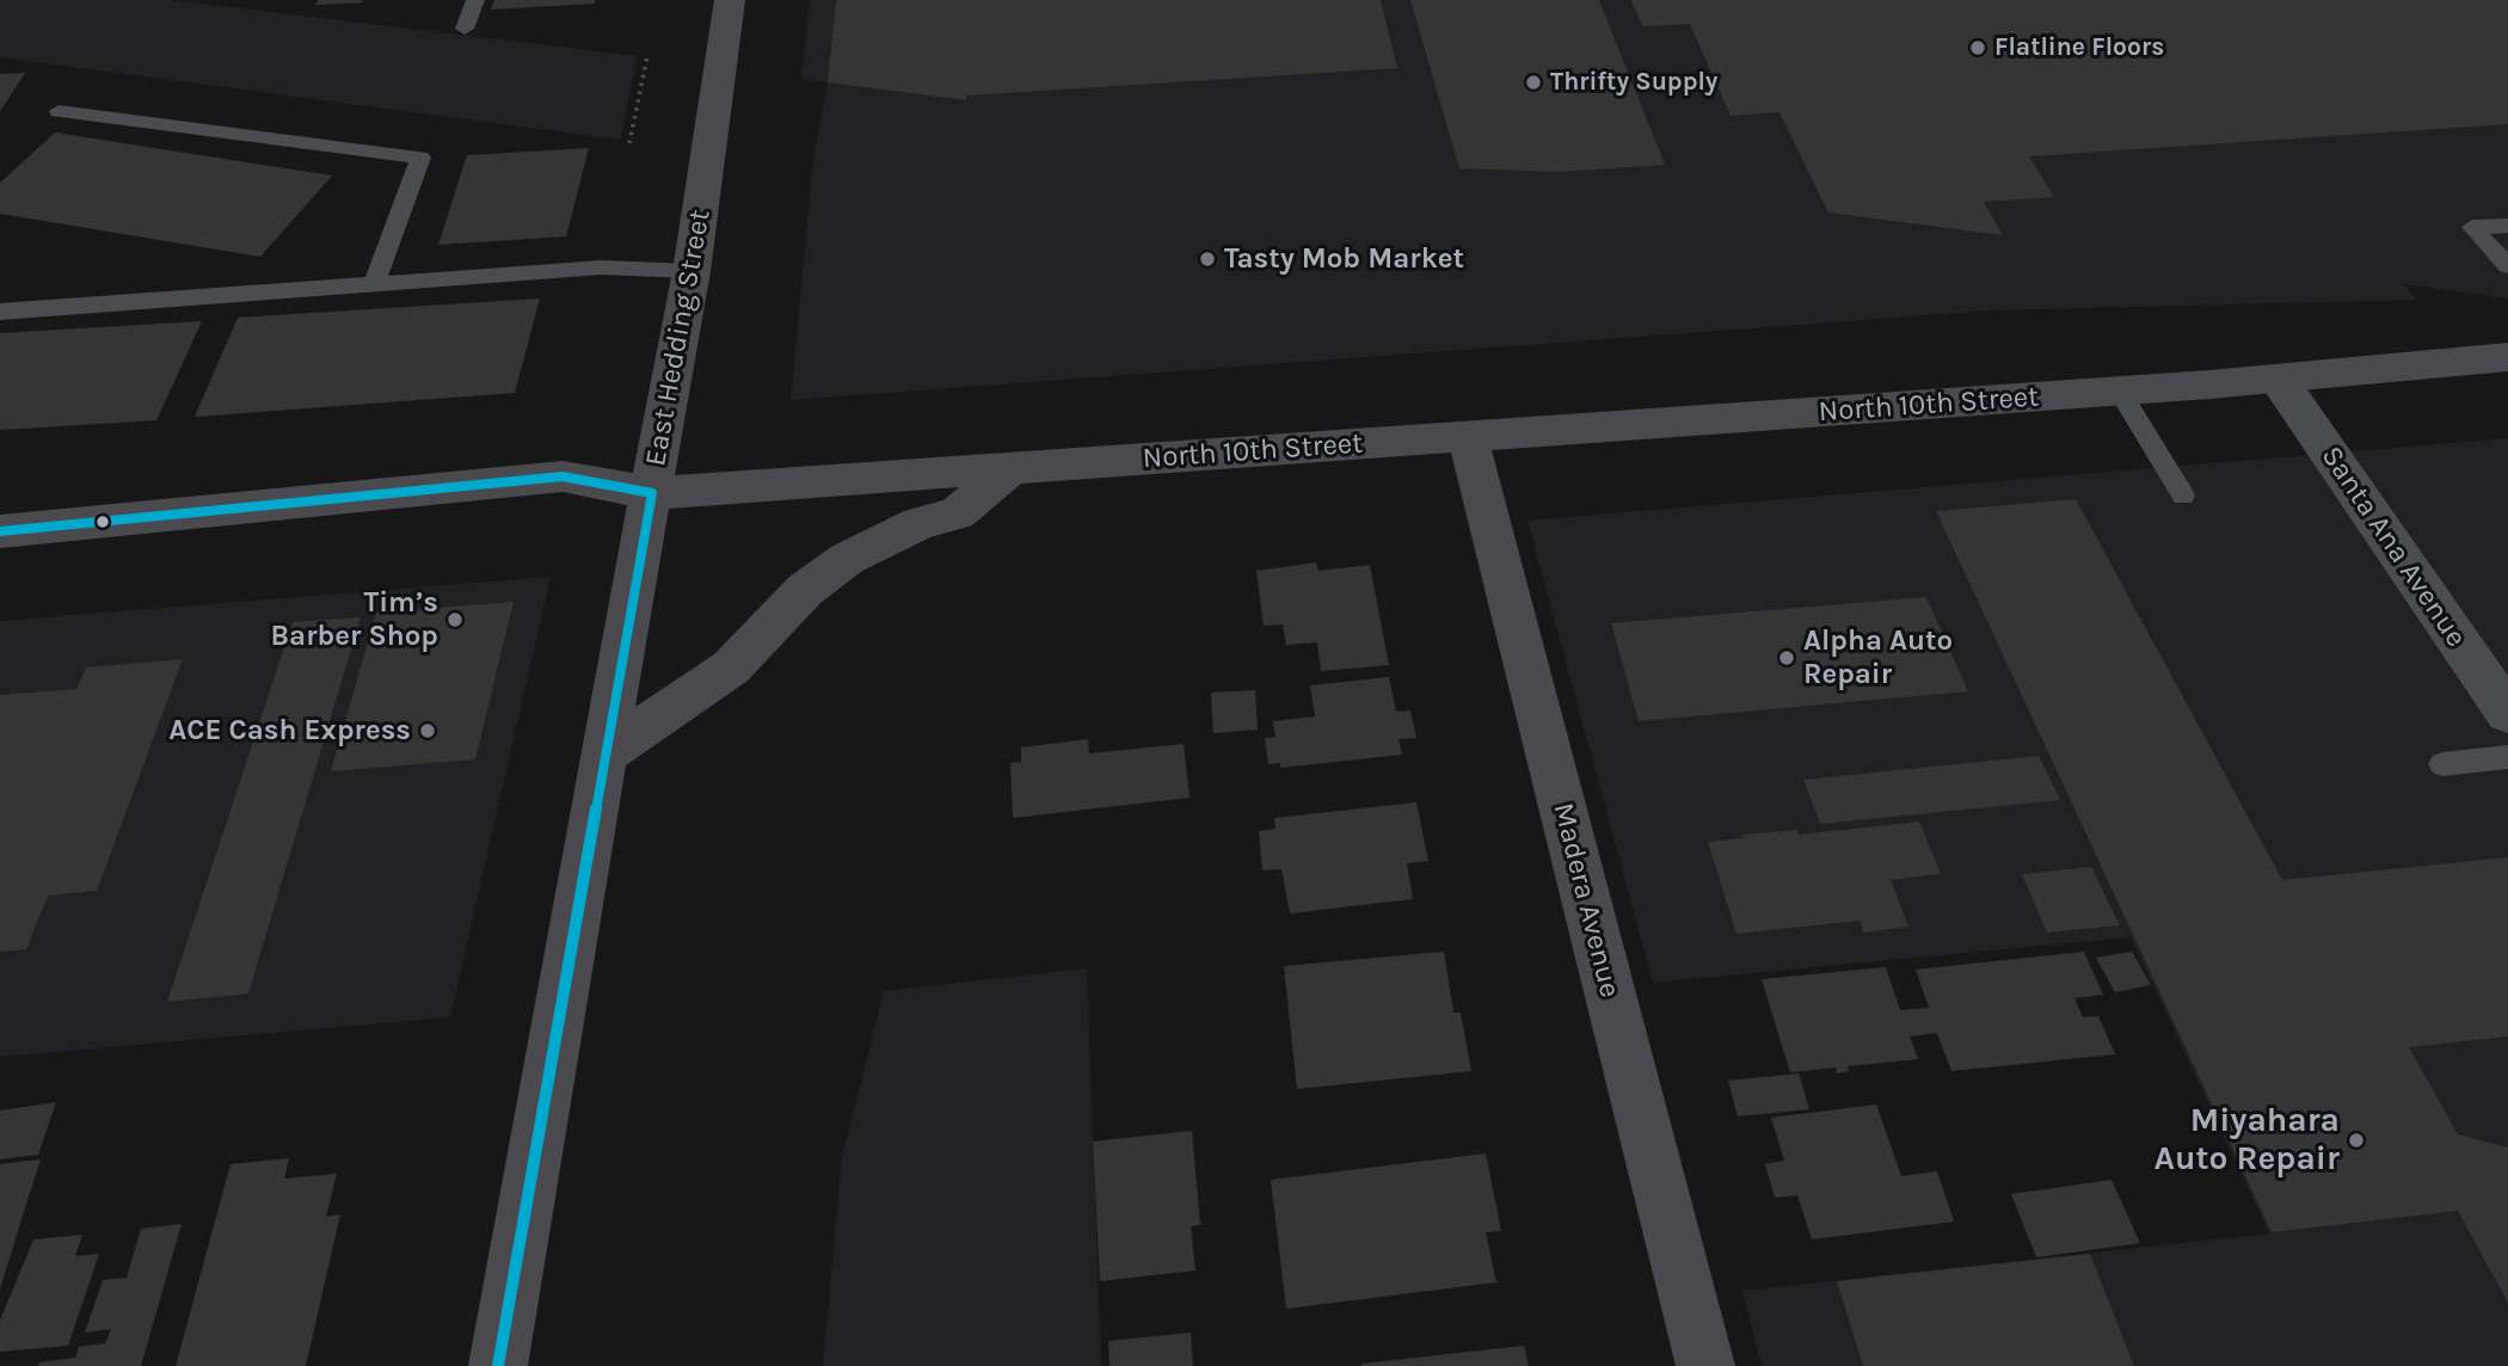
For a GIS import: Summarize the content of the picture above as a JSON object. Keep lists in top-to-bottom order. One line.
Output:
{"streets":{"main road":["East Hedding Street","North 10th Street","Madera Avenue"],"street":["Santa Ana Avenue"]},"crossings":[["East Hedding Street","North 10th Street"],["North 10th Street","Santa Ana Avenue"],["North 10th Street","Madera Avenue"]],"places":["Flatline Floors","Thrifty Supply","Tasty Mob Market","Tim’s Barber Shop","Alpha Auto Repair","ACE Cash Express","Miyahara Auto Repair"]}
